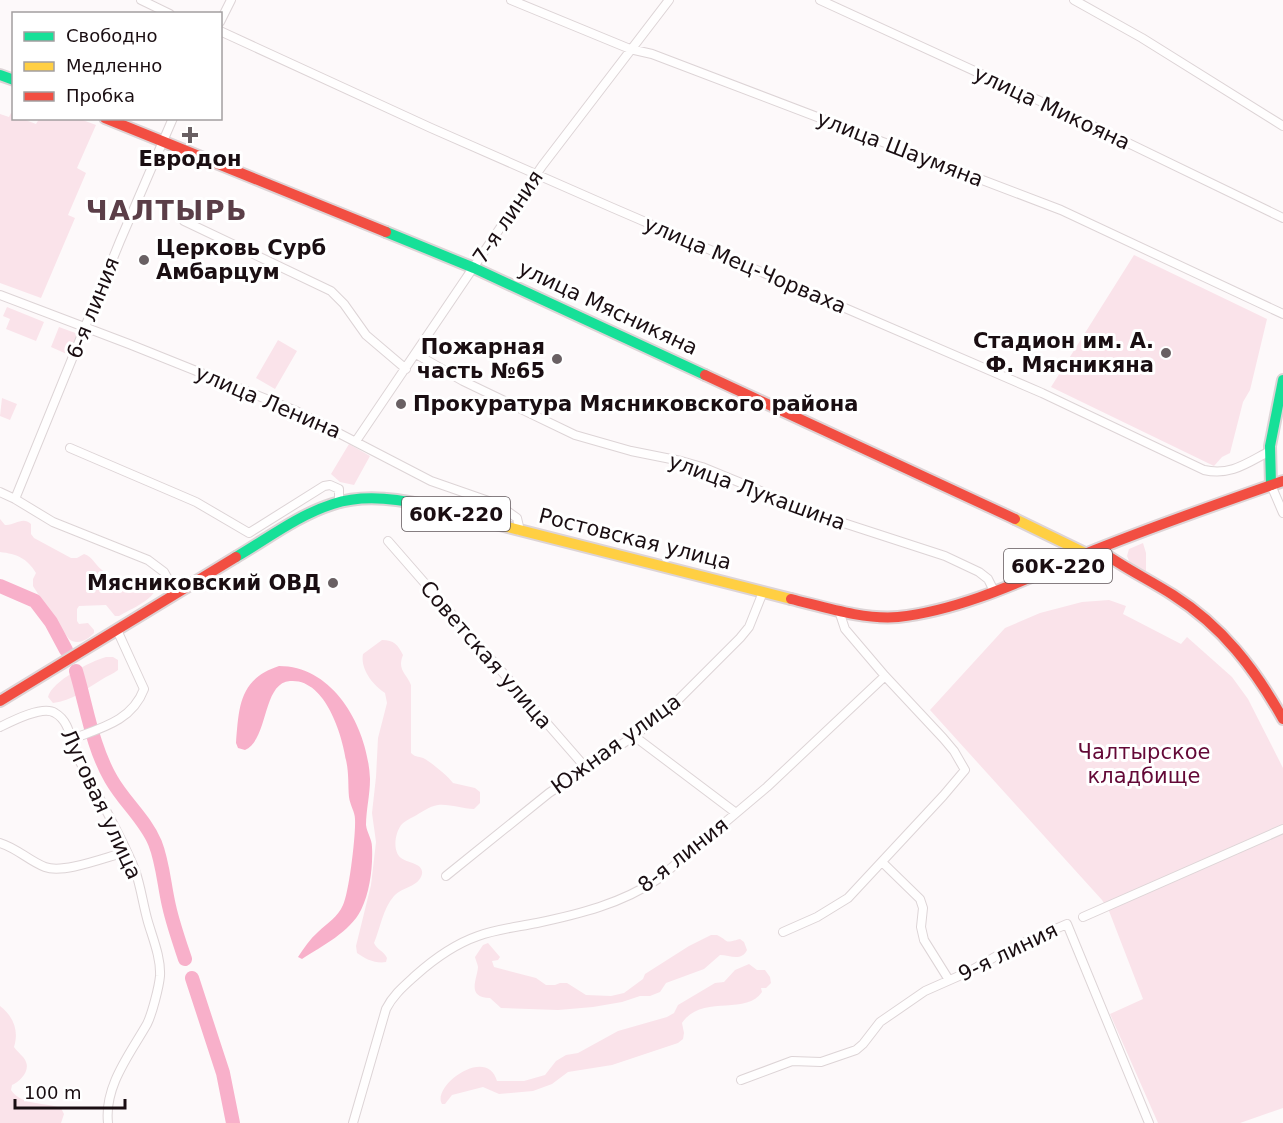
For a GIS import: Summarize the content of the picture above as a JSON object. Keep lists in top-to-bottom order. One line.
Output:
{"streets":{"street":["улица Микояна","улица Шаумяна","7-я линия","улица Мец-Чорваха","6-я линия","улица Мясникяна","улица Ленина","улица Лукашина","60К-220","Ростовская улица","Советская улица","Южная улица","Луговая улица","8-я линия","9-я линия"]},"crossings":[["улица Шаумяна","7-я линия"],["7-я линия","улица Мец-Чорваха"],["7-я линия","улица Мясникяна"],["7-я линия","улица Ленина"],["7-я линия","улица Лукашина"],["6-я линия","улица Мясникяна"],["6-я линия","улица Ленина"],["улица Мясникяна","Ростовская улица"],["улица Ленина","Ростовская улица"],["улица Лукашина","Ростовская улица"],["Ростовская улица","Южная улица"],["Советская улица","Южная улица"]],"districts":["ЧАЛТЫРЬ"],"parks":["Чалтырское кладбище"],"places":{"health":["Евродон"],"other":["Церковь Сурб Амбарцум","Стадион им. А. Ф. Мясникяна","Пожарная часть №65","Прокуратура Мясниковского района","Мясниковский ОВД"]},"legend":["Свободно","Медленно","Пробка"],"scale_bar":"100 m"}
